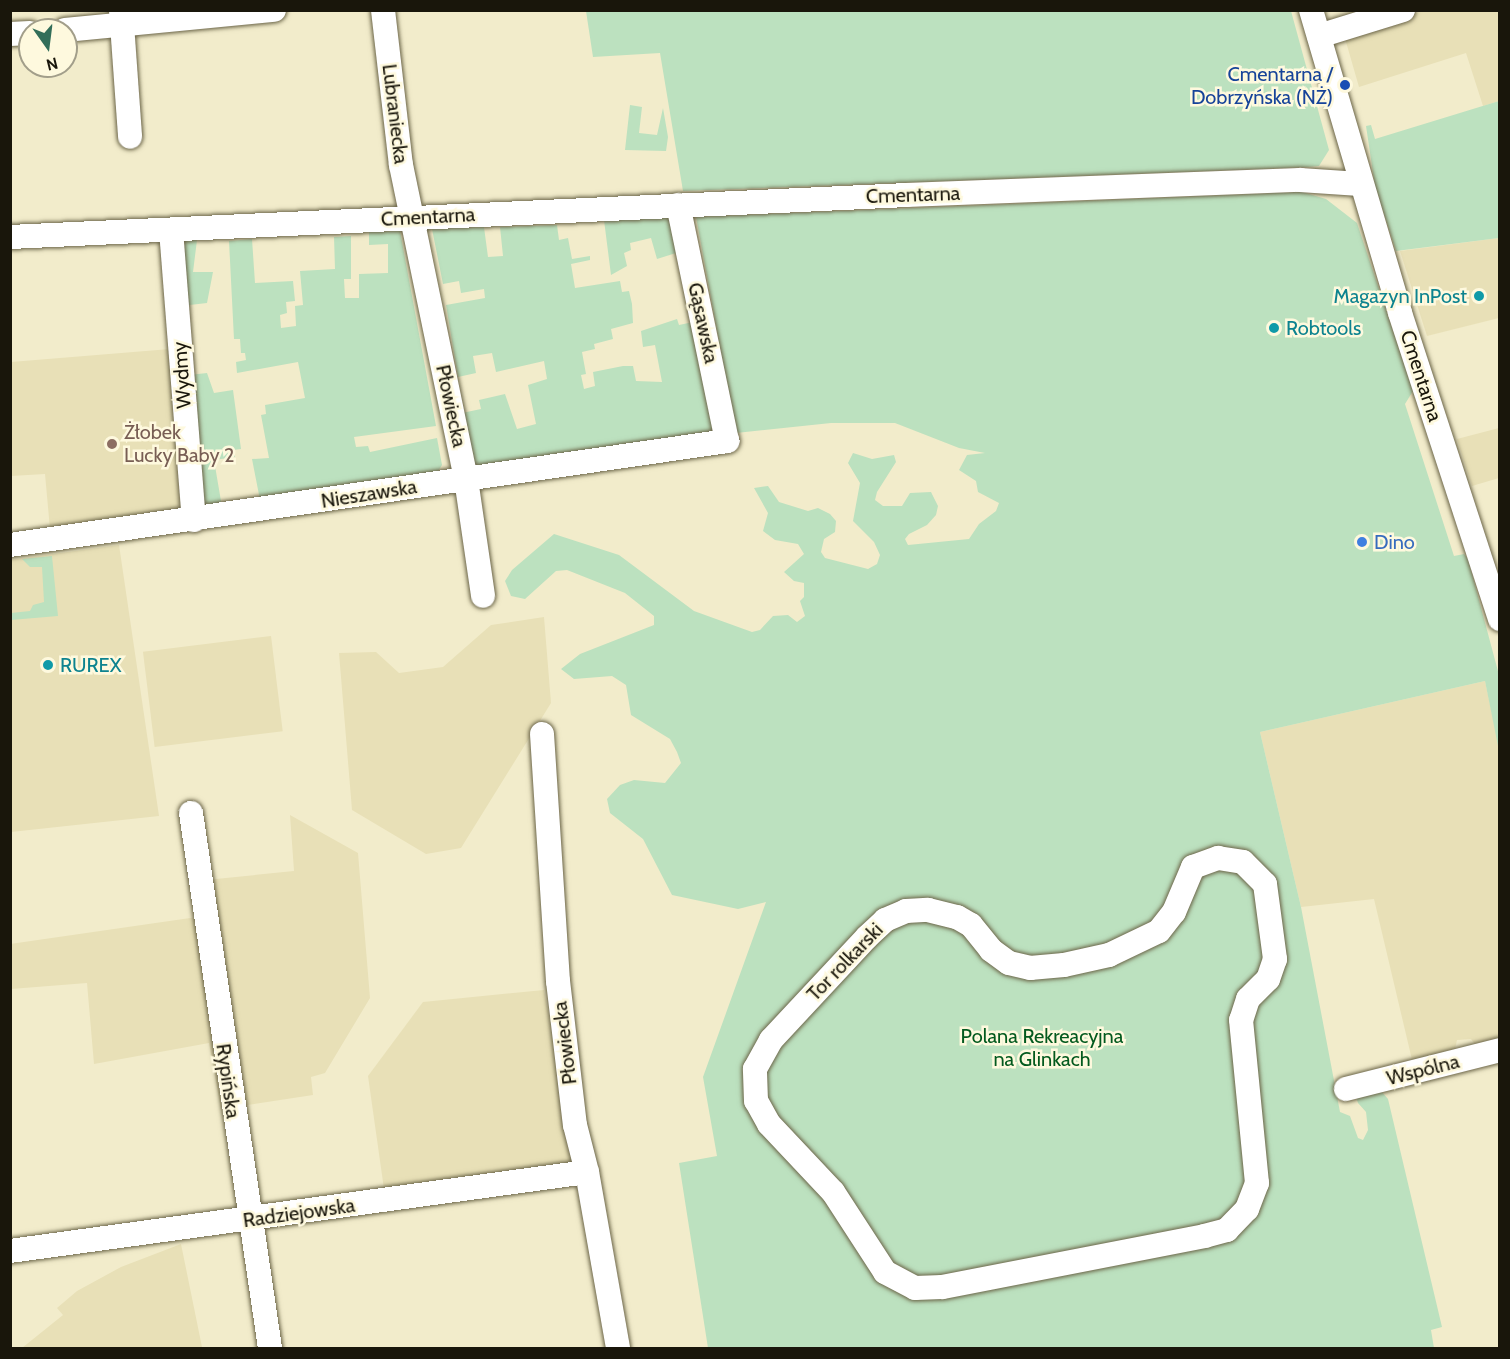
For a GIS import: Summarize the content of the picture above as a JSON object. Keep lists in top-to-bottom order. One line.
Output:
{"streets":{"street":["Lubraniecka","Cmentarna","Gąsawska","Wydmy","Płowiecka","Nieszawska","Tor rolkarski","Wspólna","Rypińska","Radziejowska"]},"crossings":[["Lubraniecka","Cmentarna"],["Lubraniecka","Płowiecka"],["Cmentarna","Gąsawska"],["Cmentarna","Wydmy"],["Cmentarna","Płowiecka"],["Gąsawska","Nieszawska"],["Wydmy","Nieszawska"],["Płowiecka","Nieszawska"],["Płowiecka","Radziejowska"],["Rypińska","Radziejowska"]],"parks":["Polana Rekreacyjna na Glinkach"],"places":["Cmentarna / Dobrzyńska (NŻ)","Magazyn InPost","Robtools","Żłobek Lucky Baby 2","Dino","RUREX"],"north":"bottom"}
